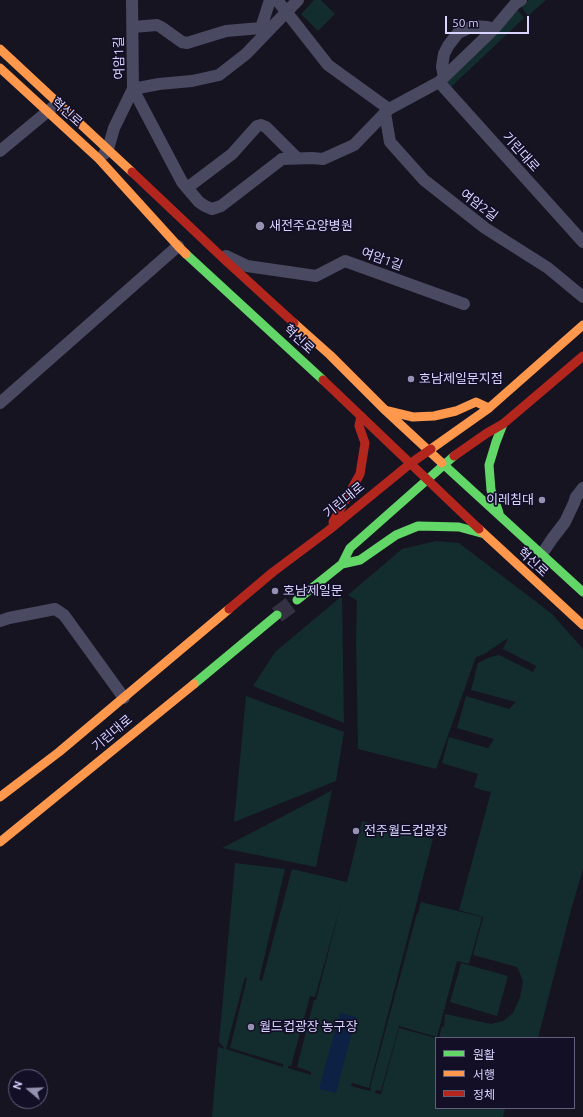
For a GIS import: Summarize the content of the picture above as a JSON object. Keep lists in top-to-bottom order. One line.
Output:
{"streets":{"street":["여암1길","혁신로","기린대로","여암2길"]},"crossings":[["여암1길","혁신로"],["혁신로","기린대로"]],"places":["새전주요양병원","호남제일문지점","이레침대","호남제일문","전주월드컵광장","월드컵광장 농구장"],"legend":["원활","서행","정체"],"scale_bar":"50 m","north":"left"}
